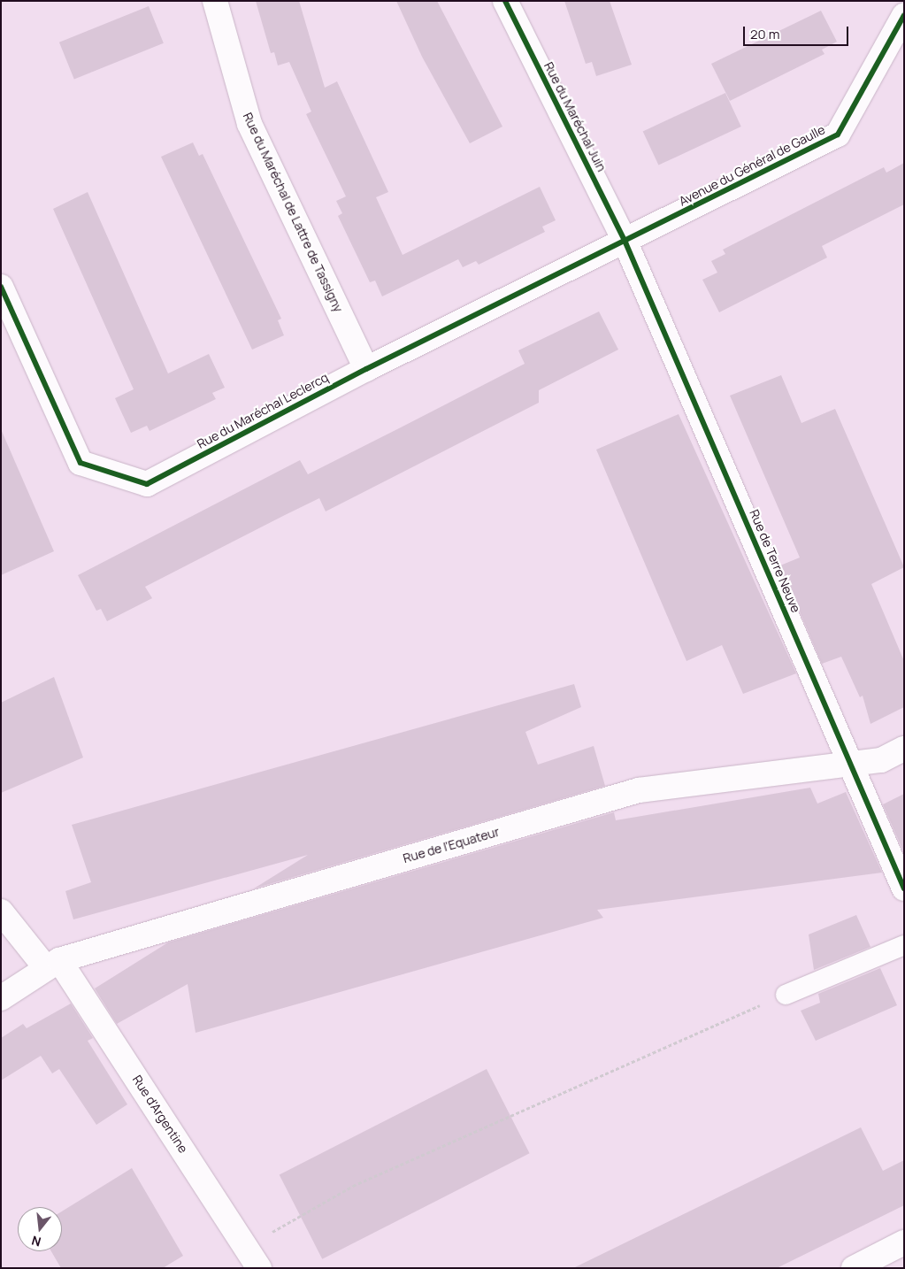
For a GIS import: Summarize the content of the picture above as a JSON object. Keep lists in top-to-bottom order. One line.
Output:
{"streets":{"street":["Rue du Maréchal Juin","Avenue du Général de Gaulle","Rue du Maréchal de Lattre de Tassigny","Rue du Maréchal Leclercq","Rue de Terre Neuve","Rue de l'Equateur","Rue d'Argentine"]},"crossings":[["Rue du Maréchal Juin","Avenue du Général de Gaulle"],["Rue du Maréchal Juin","Rue du Maréchal Leclercq"],["Rue du Maréchal Juin","Rue de Terre Neuve"],["Avenue du Général de Gaulle","Rue du Maréchal Leclercq"],["Avenue du Général de Gaulle","Rue de Terre Neuve"],["Rue du Maréchal de Lattre de Tassigny","Rue du Maréchal Leclercq"],["Rue du Maréchal Leclercq","Rue de Terre Neuve"],["Rue de Terre Neuve","Rue de l'Equateur"],["Rue de l'Equateur","Rue d'Argentine"]],"scale_bar":"20 m","north":"bottom"}
